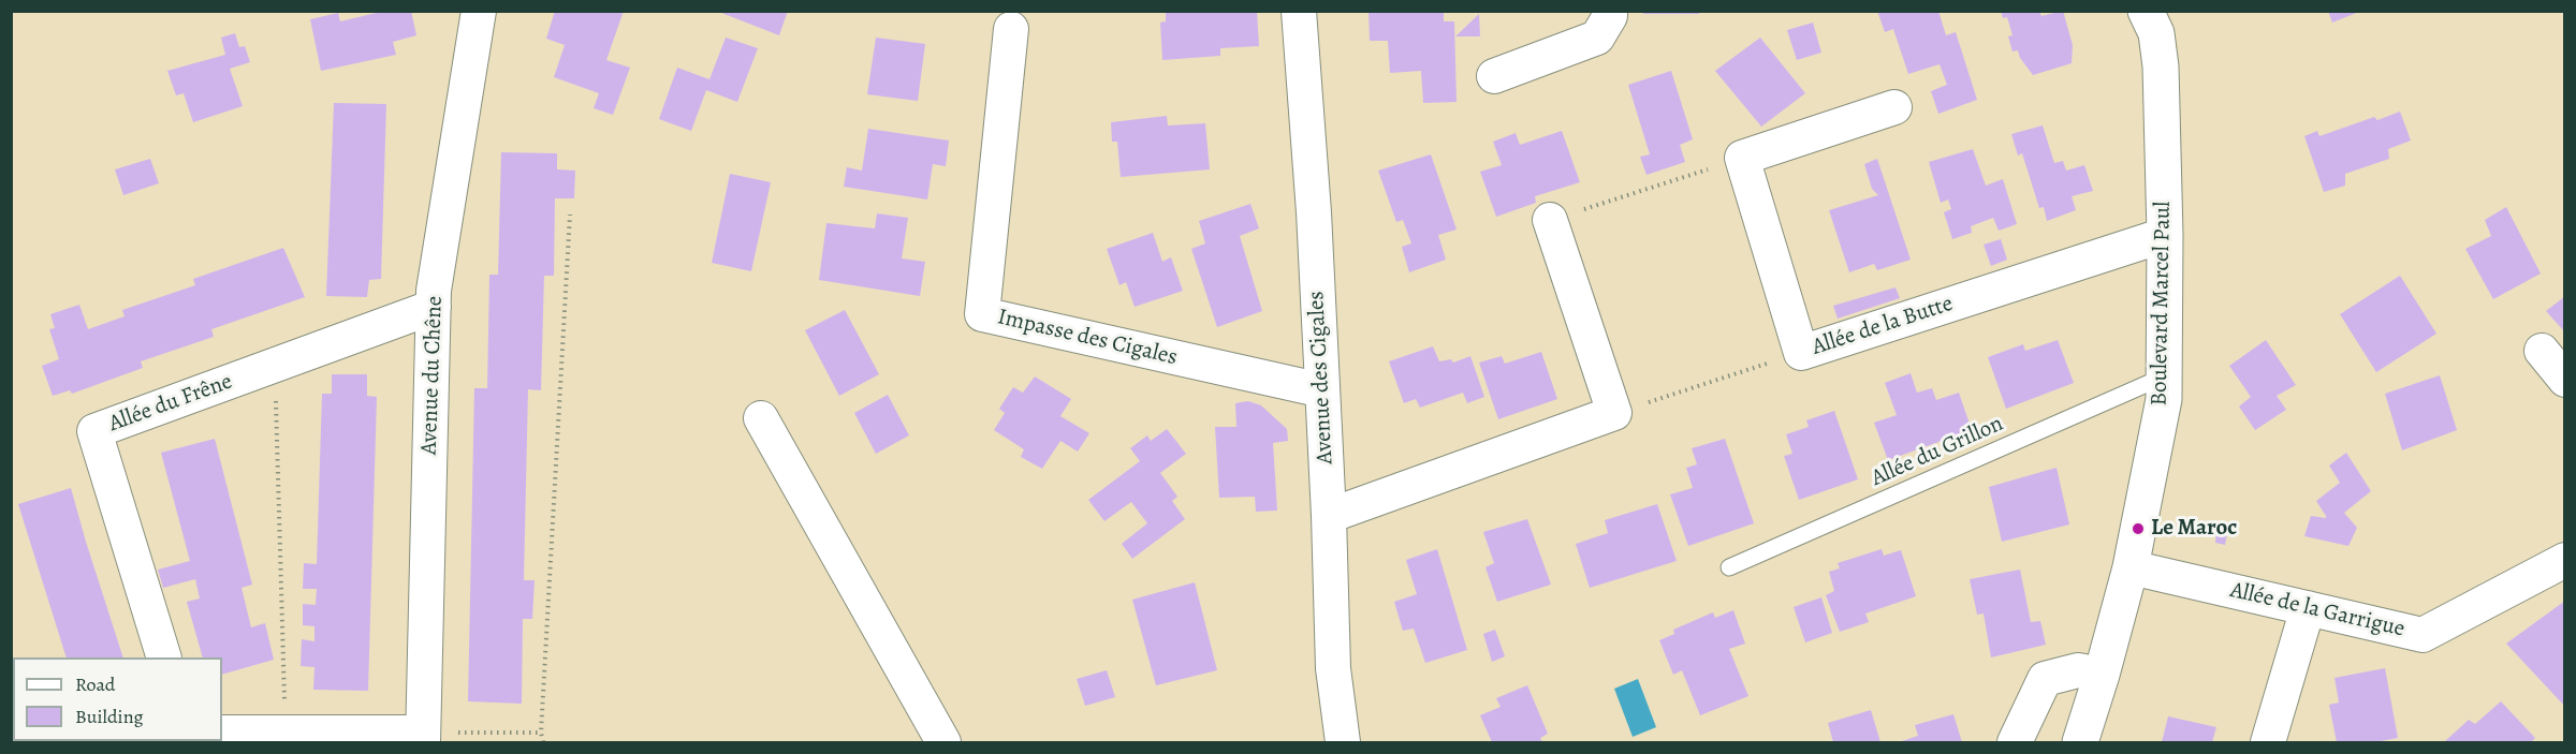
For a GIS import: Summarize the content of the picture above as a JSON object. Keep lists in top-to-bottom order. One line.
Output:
{"streets":{"street":["Boulevard Marcel Paul","Allée de la Butte","Impasse des Cigales","Avenue du Chêne","Avenue des Cigales","Allée du Frêne","Allée de la Garrigue"],"lane":["Allée du Grillon"]},"crossings":[["Boulevard Marcel Paul","Allée de la Butte"],["Boulevard Marcel Paul","Allée du Grillon"],["Boulevard Marcel Paul","Allée de la Garrigue"],["Impasse des Cigales","Avenue des Cigales"],["Avenue du Chêne","Allée du Frêne"]],"places":["Le Maroc"],"legend":["Road","Building"]}
